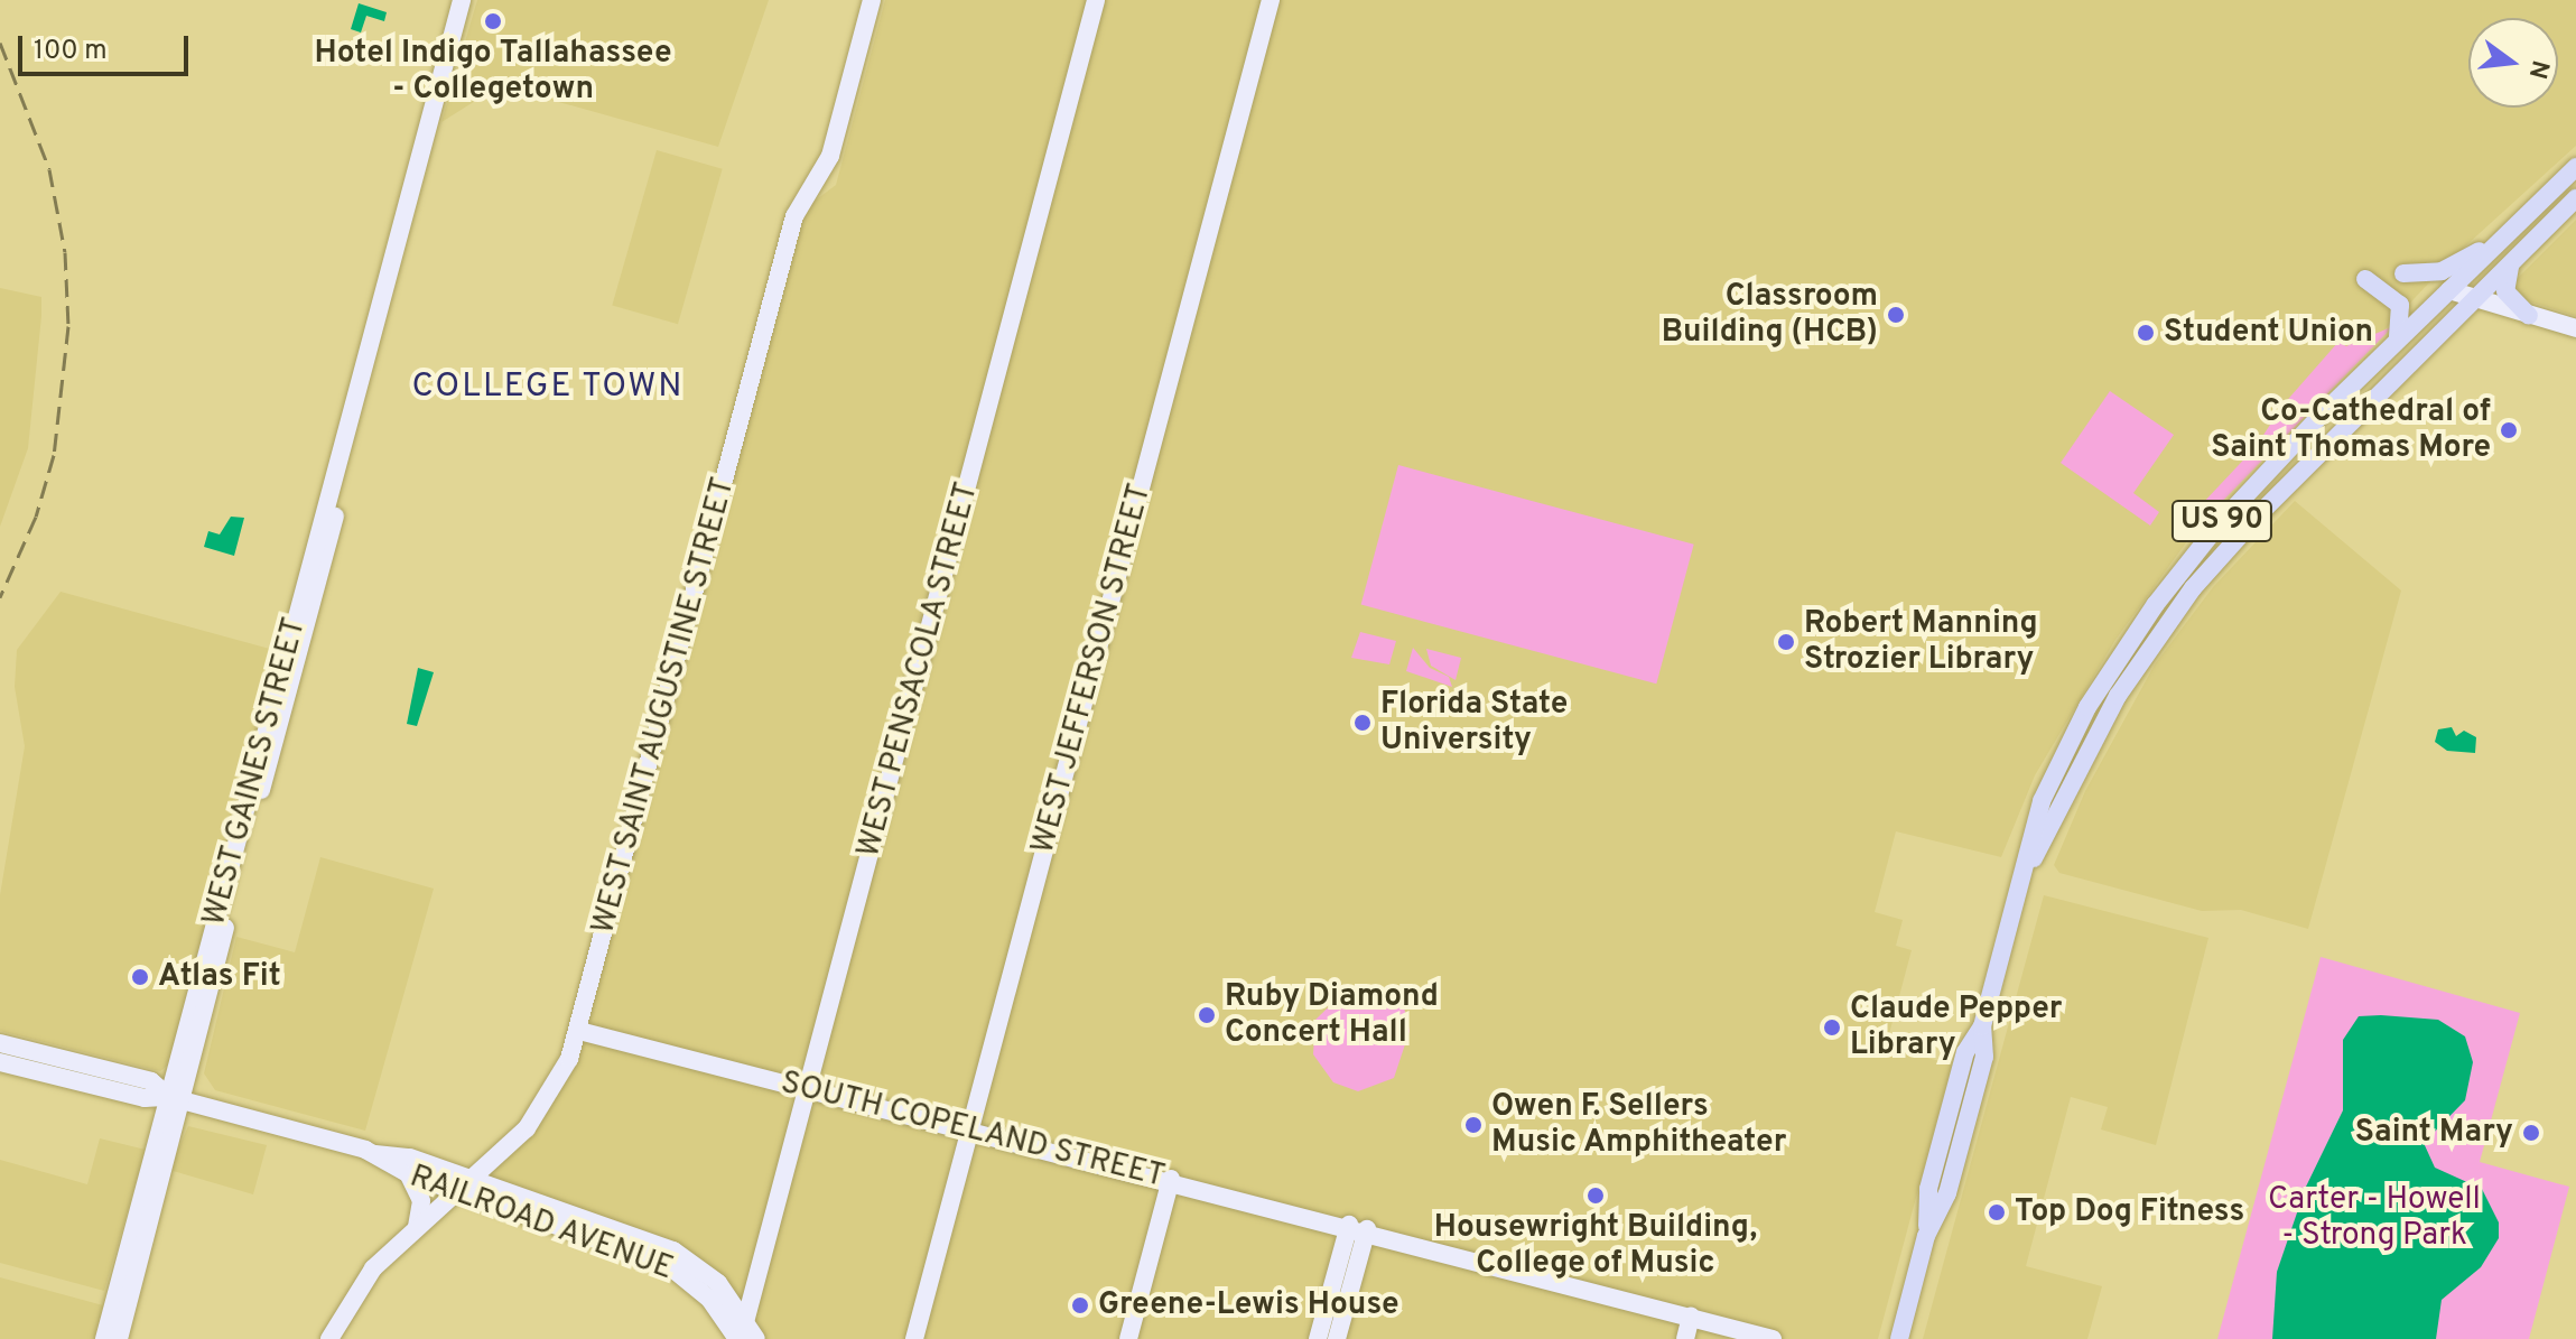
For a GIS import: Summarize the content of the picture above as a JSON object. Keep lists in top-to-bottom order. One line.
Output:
{"streets":{"main road":["US 90"],"street":["WEST JEFFERSON STREET","WEST PENSACOLA STREET","WEST SAINT AUGUSTINE STREET","WEST GAINES STREET","SOUTH COPELAND STREET","RAILROAD AVENUE"]},"crossings":[["WEST JEFFERSON STREET","SOUTH COPELAND STREET"],["WEST PENSACOLA STREET","SOUTH COPELAND STREET"],["WEST PENSACOLA STREET","RAILROAD AVENUE"],["WEST SAINT AUGUSTINE STREET","SOUTH COPELAND STREET"],["WEST SAINT AUGUSTINE STREET","RAILROAD AVENUE"],["WEST GAINES STREET","RAILROAD AVENUE"]],"districts":["COLLEGE TOWN"],"parks":["Carter - Howell - Strong Park"],"places":["Hotel Indigo Tallahassee - Collegetown","Classroom Building (HCB)","Student Union","Co-Cathedral of Saint Thomas More","Robert Manning Strozier Library","Florida State University","Atlas Fit","Ruby Diamond Concert Hall","Claude Pepper Library","Owen F. Sellers Music Amphitheater","Saint Mary","Housewright Building, College of Music","Top Dog Fitness","Greene-Lewis House"],"scale_bar":"100 m","north":"right"}
